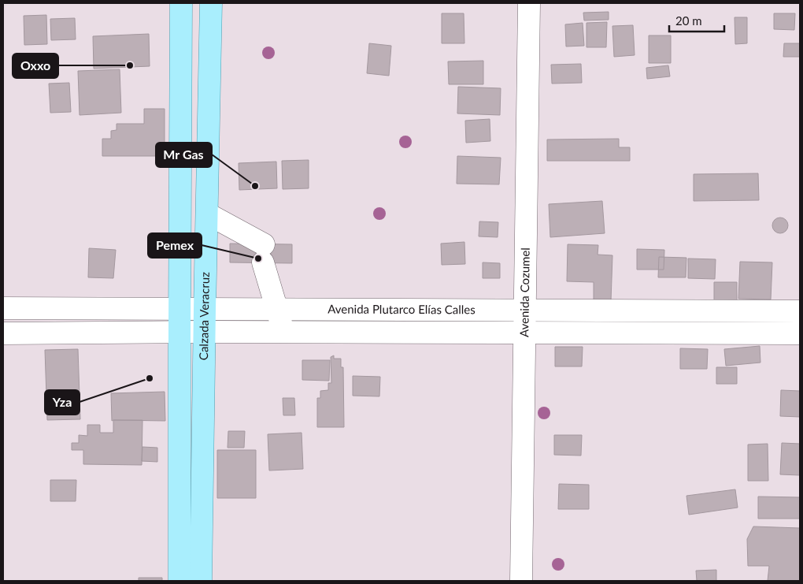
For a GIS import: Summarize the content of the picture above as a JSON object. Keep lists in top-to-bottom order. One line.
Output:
{"streets":{"main road":["Calzada Veracruz"],"street":["Avenida Cozumel","Avenida Plutarco Elías Calles"]},"crossings":[["Avenida Cozumel","Avenida Plutarco Elías Calles"],["Avenida Plutarco Elías Calles","Calzada Veracruz"]],"places":["Oxxo","Mr Gas","Pemex","Yza"],"scale_bar":"20 m"}
